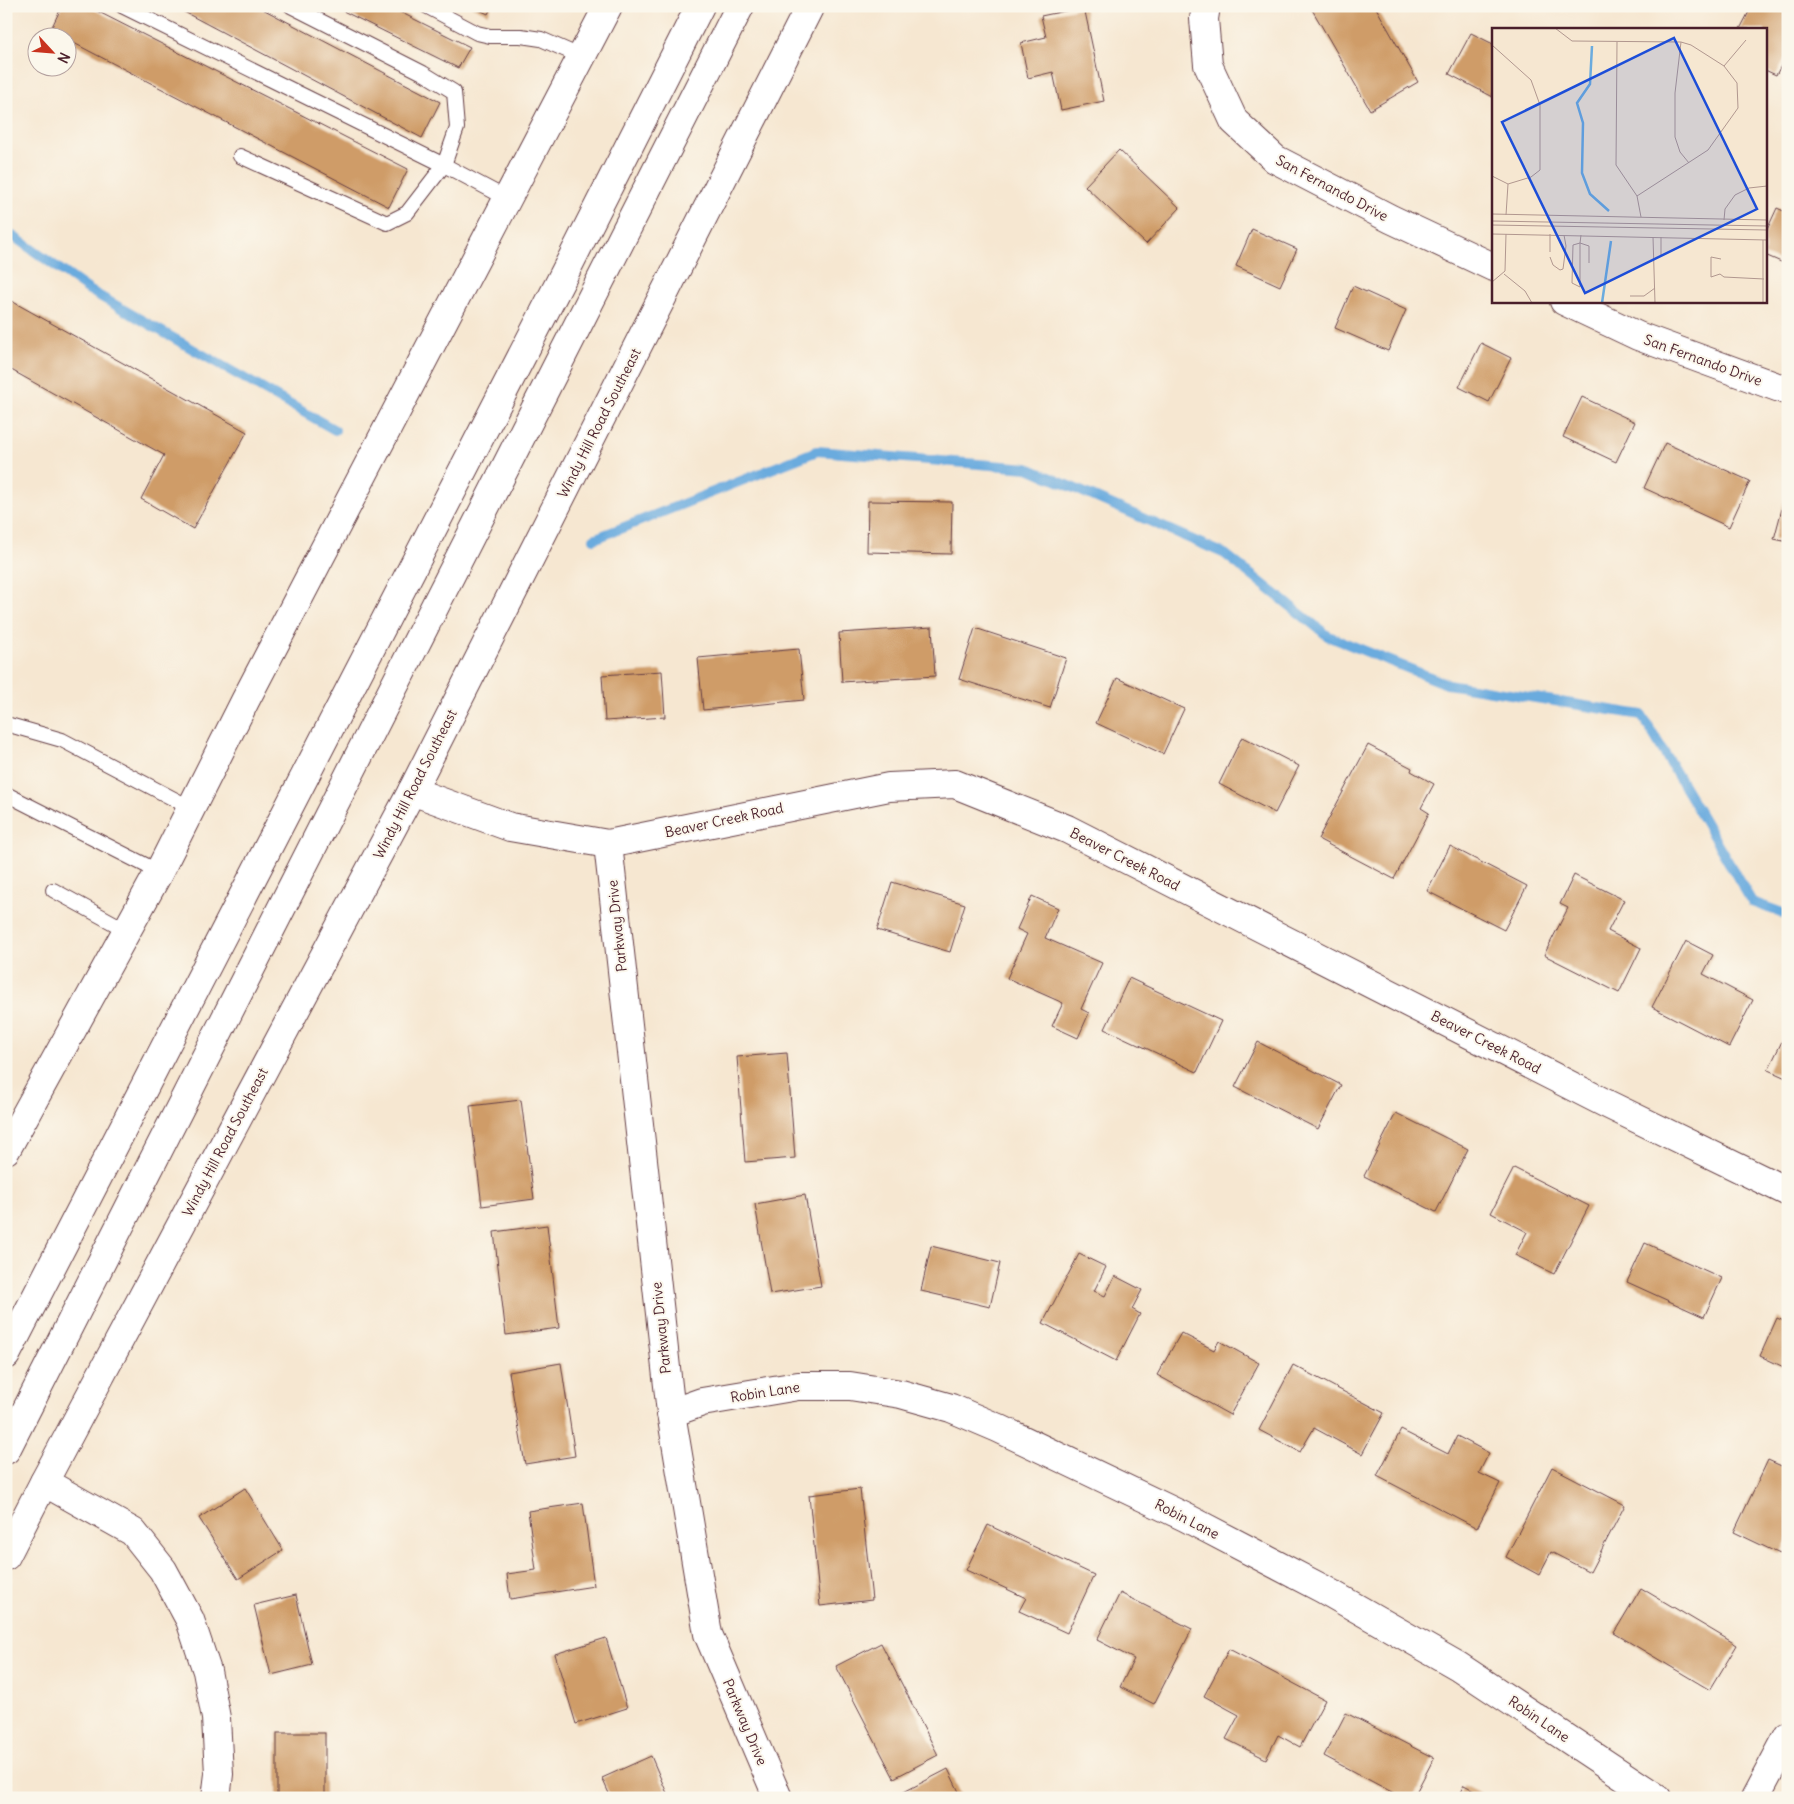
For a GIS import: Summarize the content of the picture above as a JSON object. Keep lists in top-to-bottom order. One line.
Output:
{"streets":{"street":["San Fernando Drive","Windy Hill Road Southeast","Beaver Creek Road","Parkway Drive","Robin Lane"]},"crossings":[["Windy Hill Road Southeast","Beaver Creek Road"],["Beaver Creek Road","Parkway Drive"],["Parkway Drive","Robin Lane"]],"north":"bottom right"}
